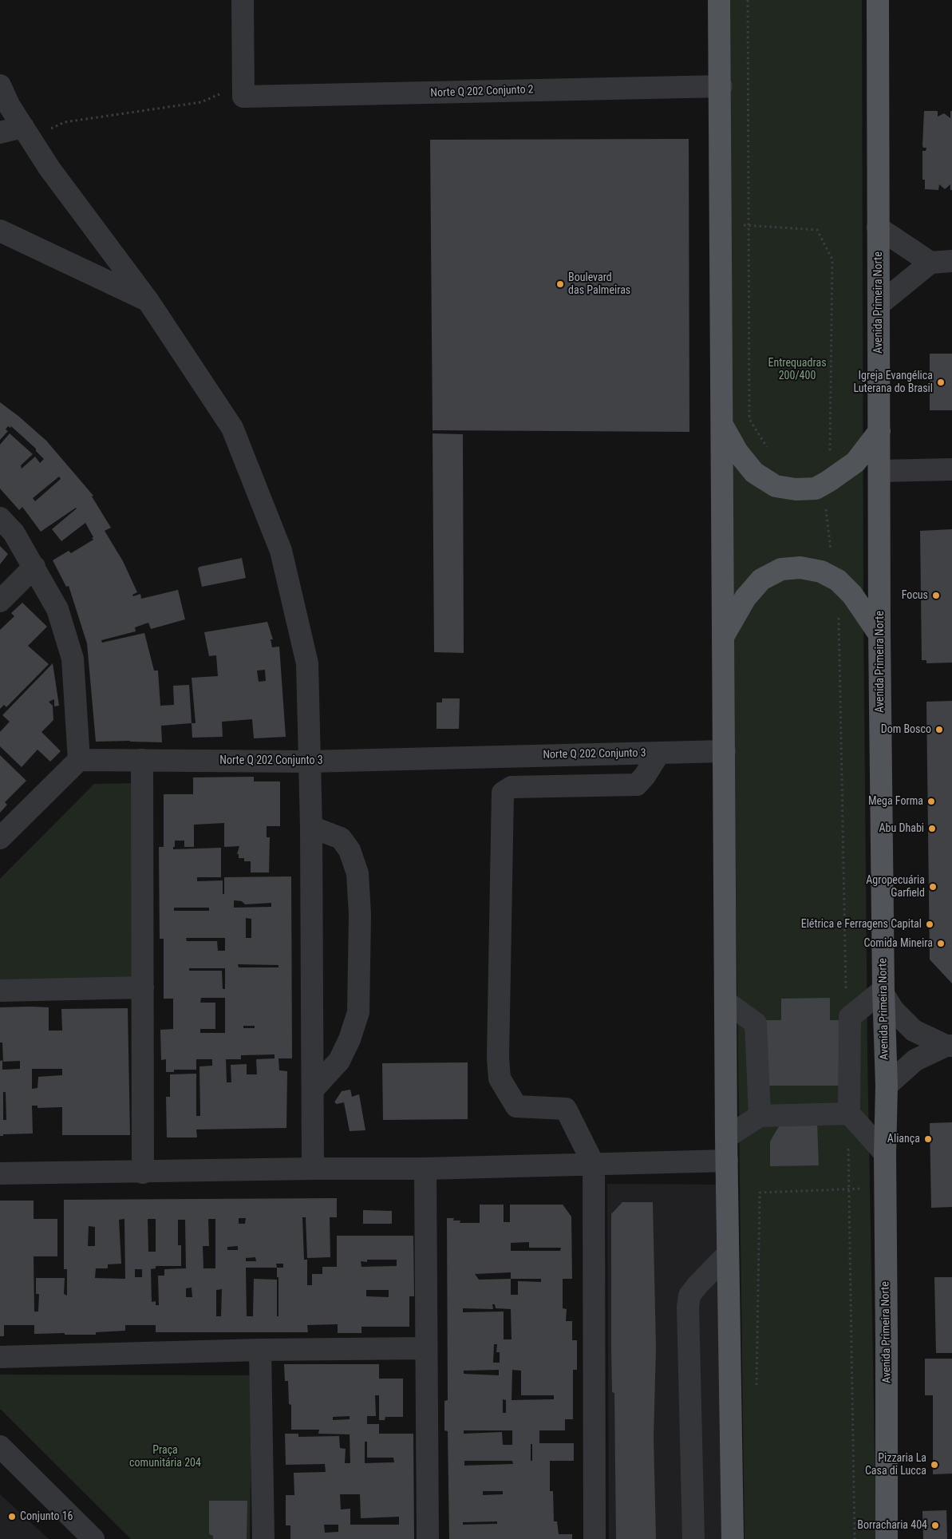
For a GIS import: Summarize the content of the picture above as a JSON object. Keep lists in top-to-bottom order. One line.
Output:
{"streets":{"main road":["Avenida Primeira Norte"],"street":["Norte Q 202 Conjunto 2","Norte Q 202 Conjunto 3"]},"parks":["Entrequadras 200/400","Praça comunitária 204"],"places":["Boulevard das Palmeiras","Igreja Evangélica Luterana do Brasil","Focus","Dom Bosco","Mega Forma","Abu Dhabi","Agropecuária Garfield","Elétrica e Ferragens Capital","Comida Mineira","Aliança","Pizzaria La Casa di Lucca","Conjunto 16","Borracharia 404"]}
